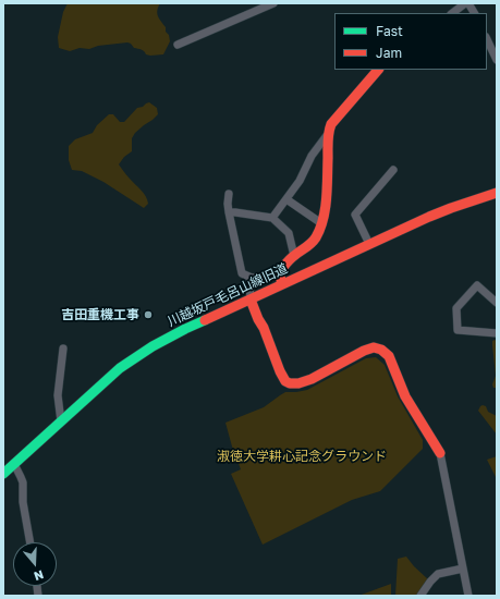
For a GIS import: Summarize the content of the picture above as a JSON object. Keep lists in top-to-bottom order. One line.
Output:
{"streets":{"street":["川越坂戸毛呂山線旧道"]},"parks":["淑徳大学耕心記念グラウンド"],"places":["吉田重機工事"],"legend":["Fast","Jam"],"north":"bottom"}
